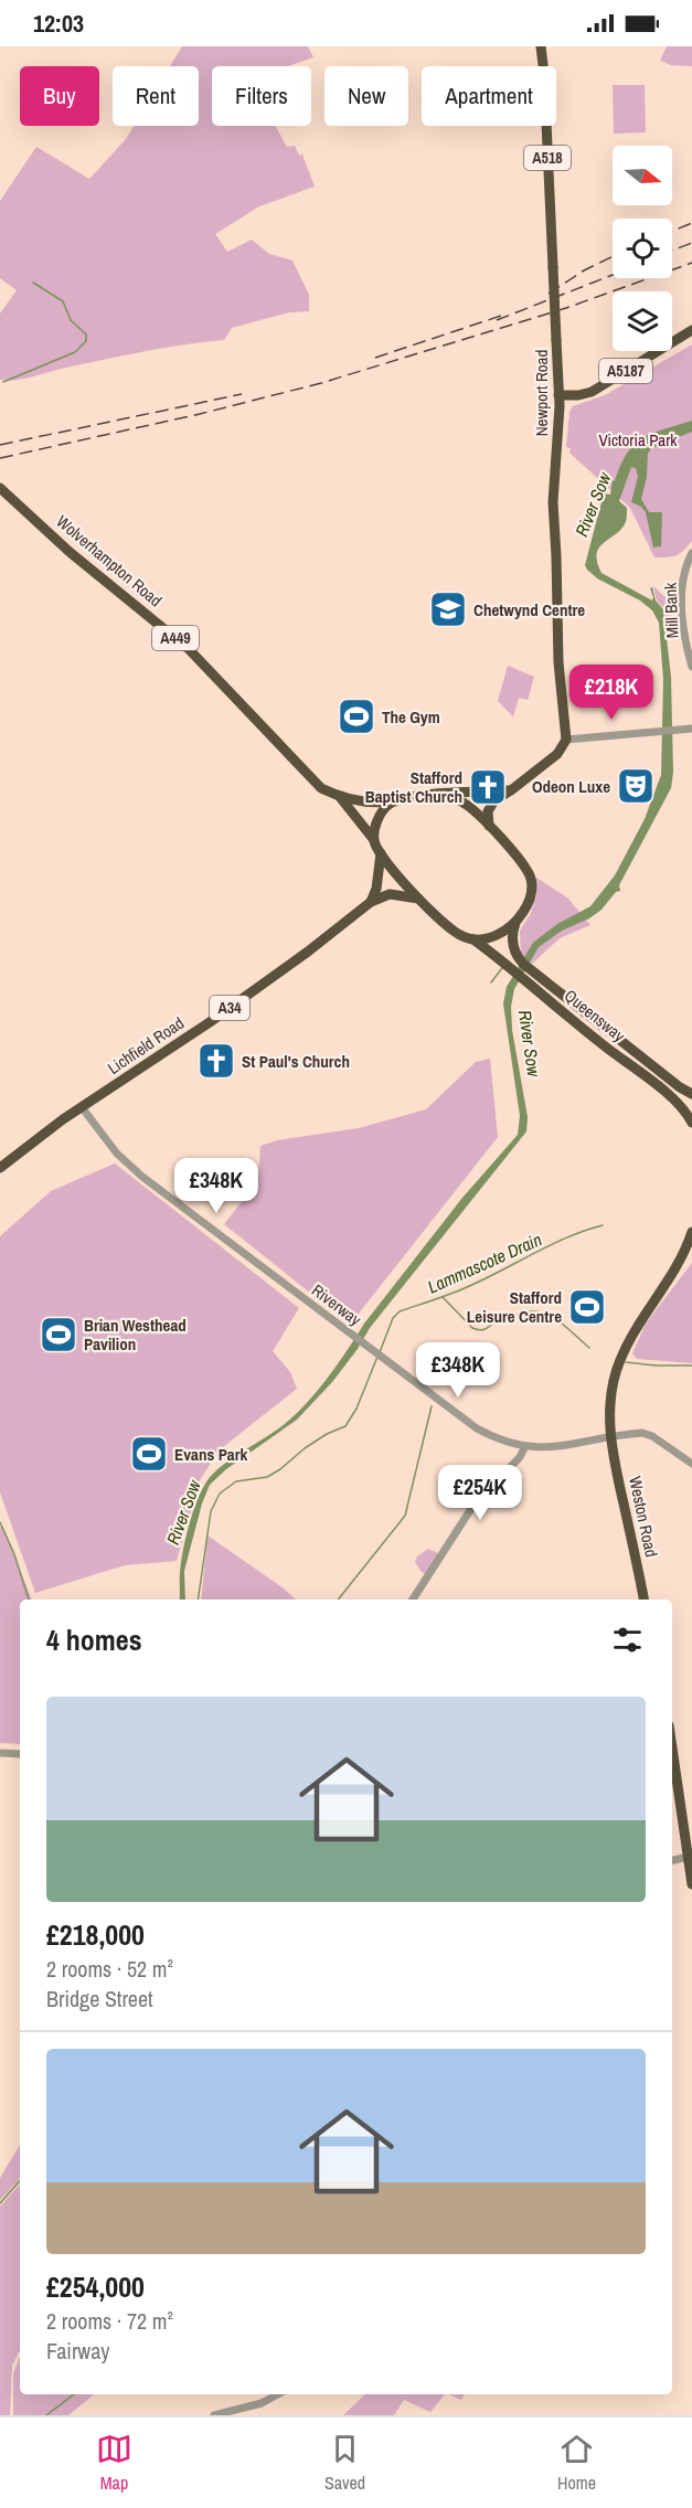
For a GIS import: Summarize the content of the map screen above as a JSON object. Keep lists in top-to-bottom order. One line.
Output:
{"streets":{"highway":["A518","A5187","Newport Road","Wolverhampton Road","A449","A34","Queensway","Lichfield Road","Weston Road"],"street":["Mill Bank","Riverway"]},"crossings":[["A5187","Newport Road"],["Wolverhampton Road","Queensway"],["Wolverhampton Road","Lichfield Road"],["Queensway","Lichfield Road"],["Lichfield Road","Riverway"],["Riverway","Weston Road"]],"water":["River Sow","Lammascote Drain"],"parks":["Victoria Park"],"places":{"school or university":["Chetwynd Centre"],"sports":["The Gym","Stafford Leisure Centre","Brian Westhead Pavilion","Evans Park"],"theatre":["Odeon Luxe"],"church":["Stafford Baptist Church","St Paul's Church"]},"north":"right","page":{"status":"12:03","chip":["Buy","Rent","Filters","New","Apartment"],"price":["£218K","£348K","£348K","£254K"],"heading":"4 homes","list":[{"name":"£218,000","note":"2 rooms · 52 m² · Bridge Street"},{"name":"£254,000","note":"2 rooms · 72 m² · Fairway"}],"tabs":["Map","Saved","Home"]}}
